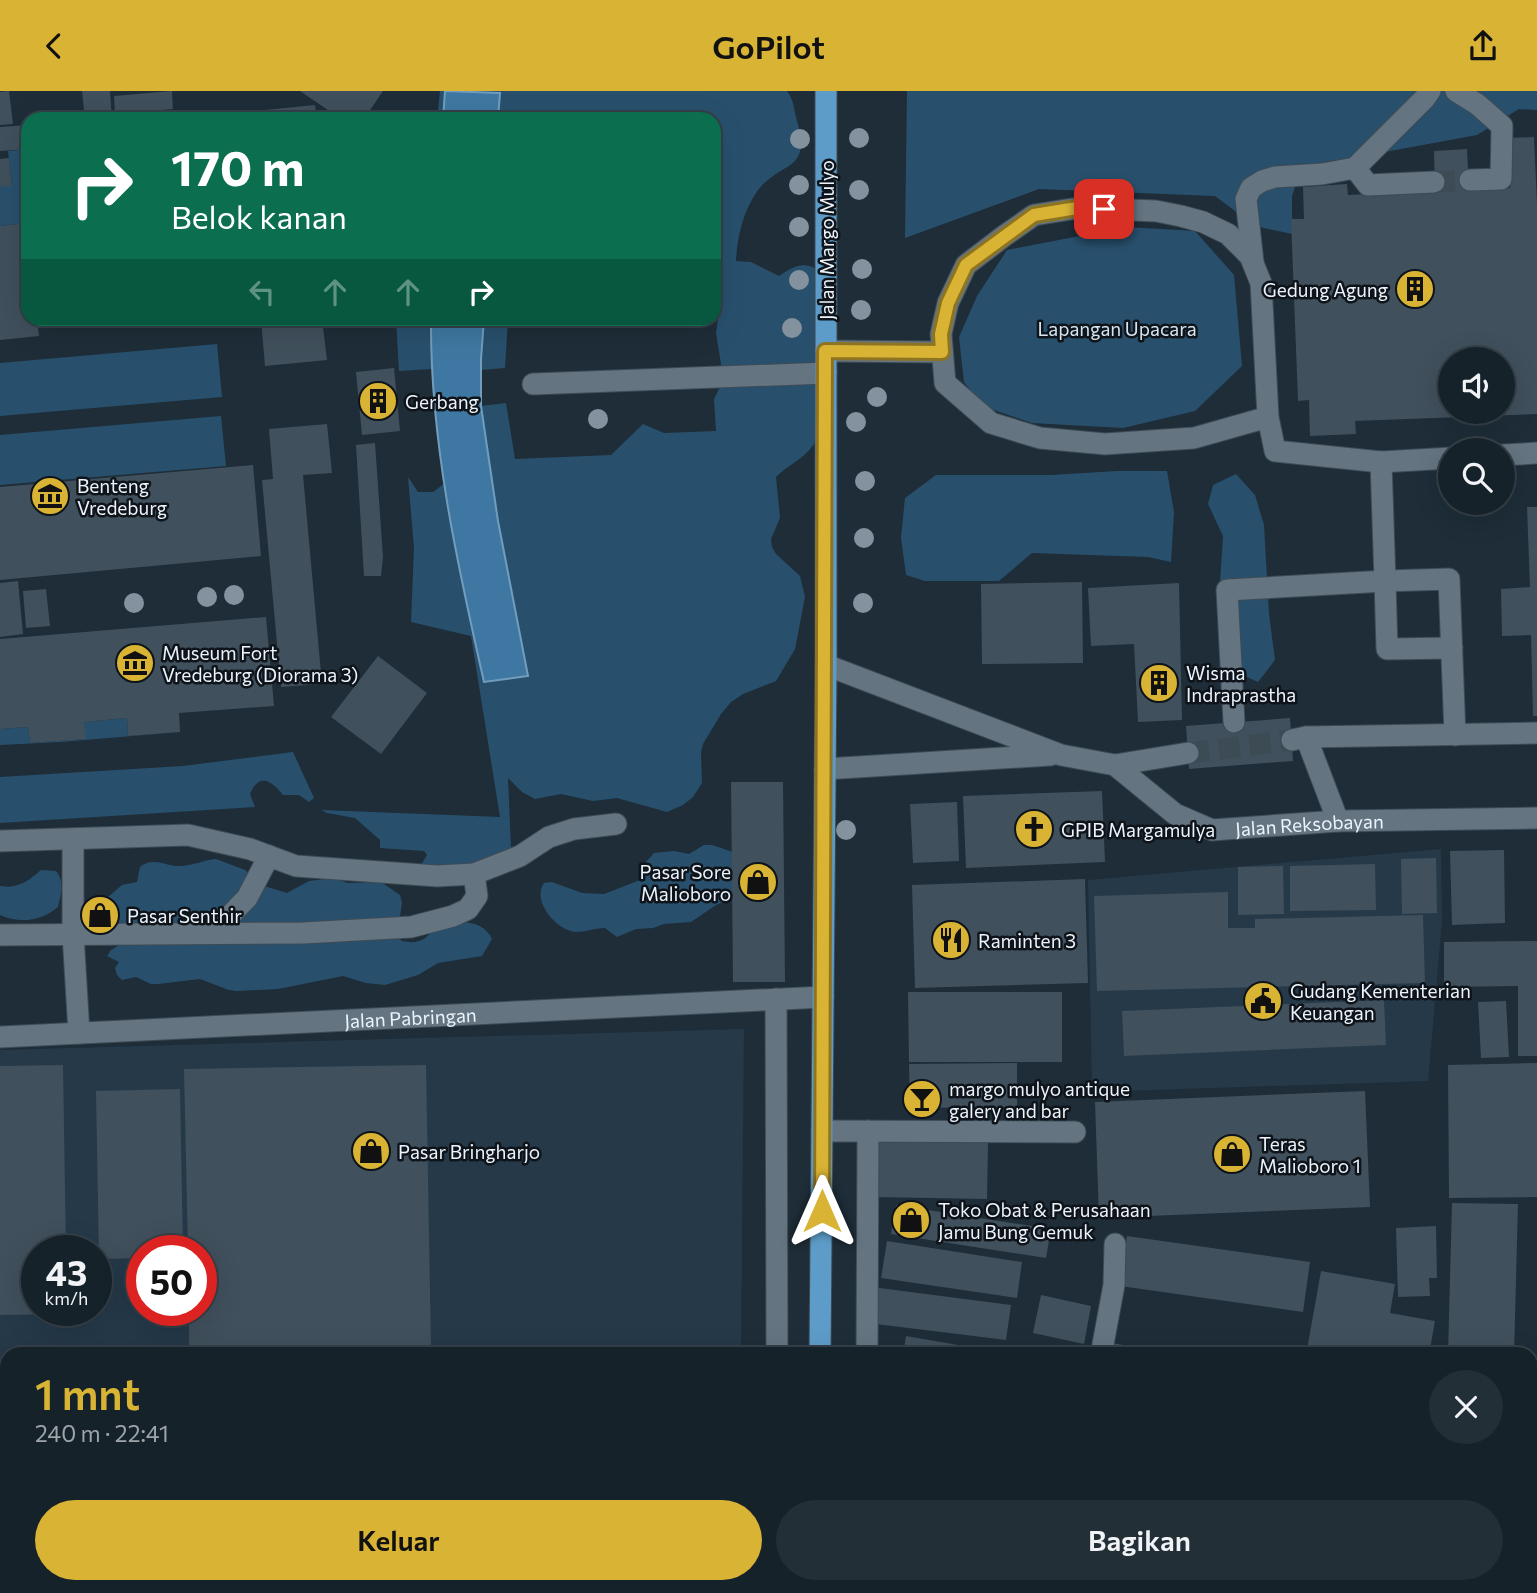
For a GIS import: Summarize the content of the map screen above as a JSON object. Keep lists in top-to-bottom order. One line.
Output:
{"streets":{"main road":["Jalan Margo Mulyo"],"street":["Jalan Reksobayan","Jalan Pabringan"]},"crossings":[["Jalan Margo Mulyo","Jalan Reksobayan"],["Jalan Margo Mulyo","Jalan Pabringan"]],"parks":["Lapangan Upacara"],"places":{"building":["Gedung Agung","Gerbang","Wisma Indraprastha"],"museum":["Benteng Vredeburg","Museum Fort Vredeburg (Diorama 3)"],"church":["GPIB Margamulya"],"shop":["Pasar Sore Malioboro","Pasar Senthir","Pasar Bringharjo","Teras Malioboro 1","Toko Obat & Perusahaan Jamu Bung Gemuk"],"restaurant":["Raminten 3"],"public building":["Gudang Kementerian Keuangan"],"bar":["margo mulyo antique galery and bar"]},"page":{"header":"GoPilot","turn":["170 m","Belok kanan"],"speed":"43 km/h","limit":"50","heading":["1 mnt","240 m · 22:41"],"buttons":["Keluar","Bagikan"]}}
